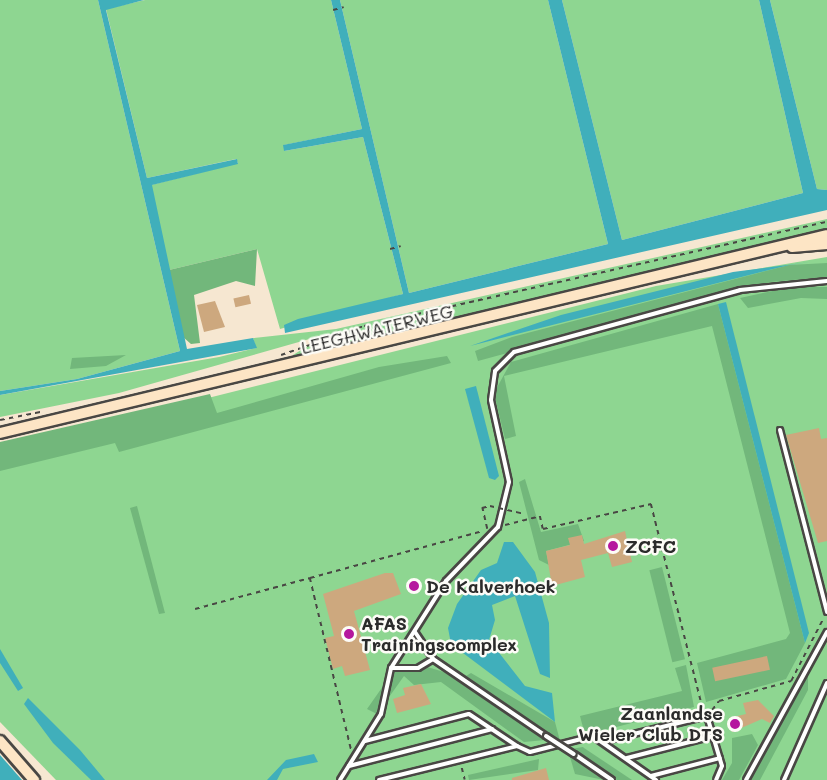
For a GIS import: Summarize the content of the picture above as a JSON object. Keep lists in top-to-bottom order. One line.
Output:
{"streets":{"main road":["LEEGHWATERWEG"]},"places":["ZCFC","De Kalverhoek","AFAS Trainingscomplex","Zaanlandse Wieler Club DTS"]}
